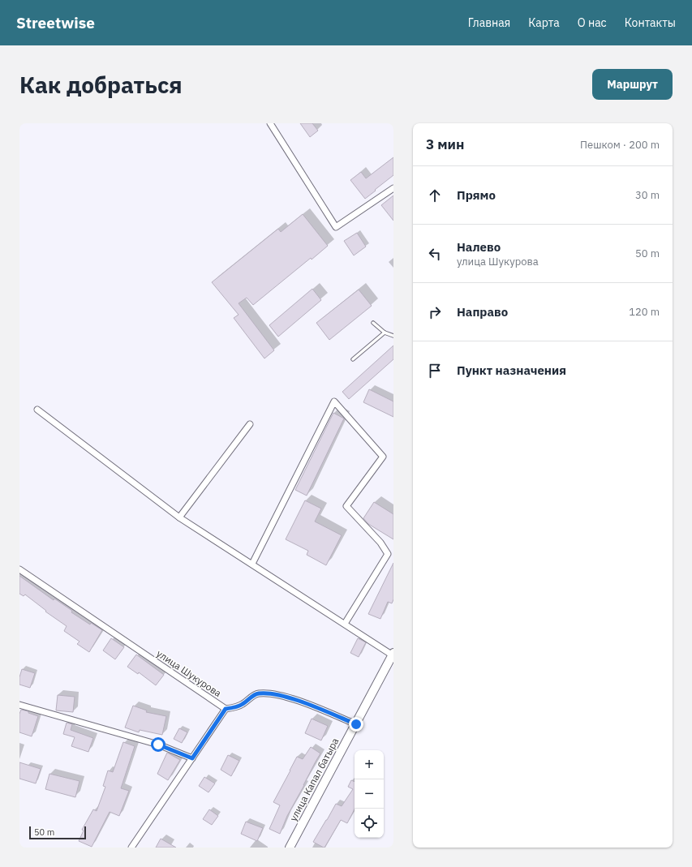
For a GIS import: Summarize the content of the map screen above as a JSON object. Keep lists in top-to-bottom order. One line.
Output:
{"streets":{"main road":["улица Капал батыра"],"street":["улица Шукурова"]},"scale_bar":"50 m","page":{"header":"Streetwise","nav":["Главная","Карта","О нас","Контакты"],"buttons":"Маршрут","title":"Как добраться","heading":["3 мин","Пешком · 200 m"],"list":[["Прямо","30 m"],["Налево","улица Шукурова","50 m"],["Направо","120 m"],"Пункт назначения"],"map_buttons":["+","−"],"scale":"50 m"}}
